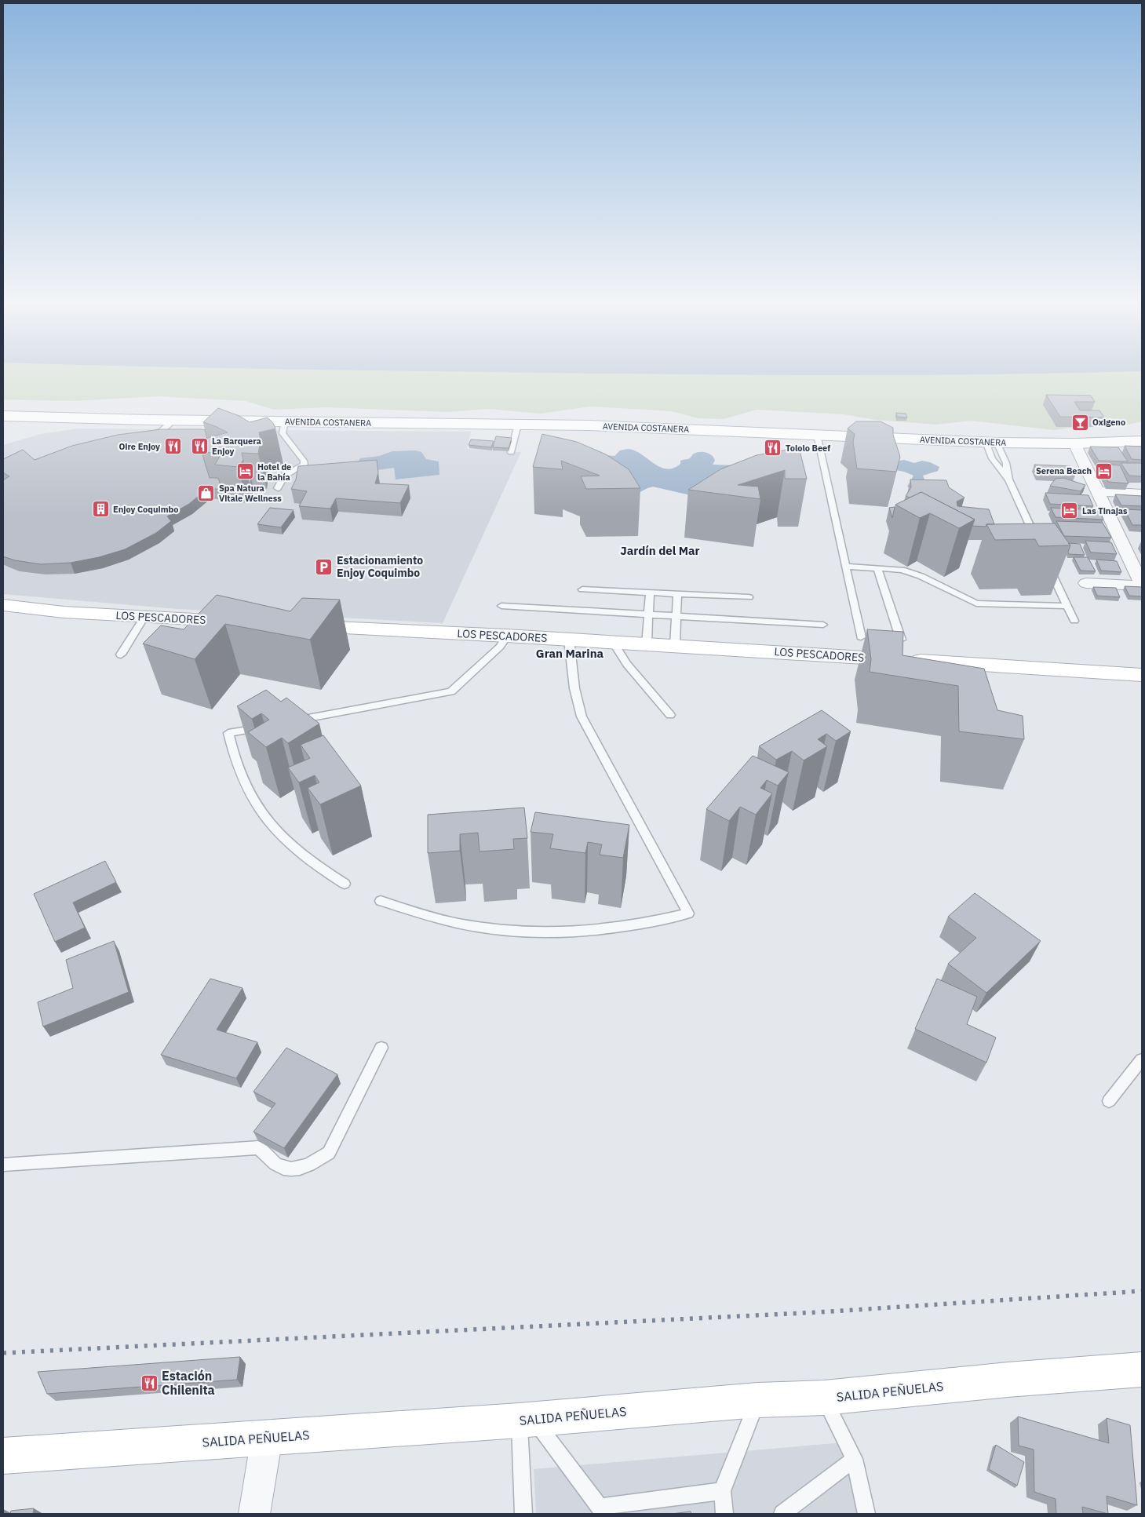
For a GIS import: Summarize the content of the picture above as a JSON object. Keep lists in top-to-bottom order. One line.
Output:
{"streets":{"main road":["AVENIDA COSTANERA","LOS PESCADORES","SALIDA PEÑUELAS"]},"districts":["Jardín del Mar","Gran Marina"],"places":{"bar":["Oxigeno"],"restaurant":["La Barquera Enjoy","Oire Enjoy","Tololo Beef","Estación Chilenita"],"hotel":["Serena Beach","Hotel de la Bahía","Las Tinajas"],"shop":["Spa Natura Vitale Wellness"],"building":["Enjoy Coquimbo"],"parking":["Estacionamiento Enjoy Coquimbo"]}}
